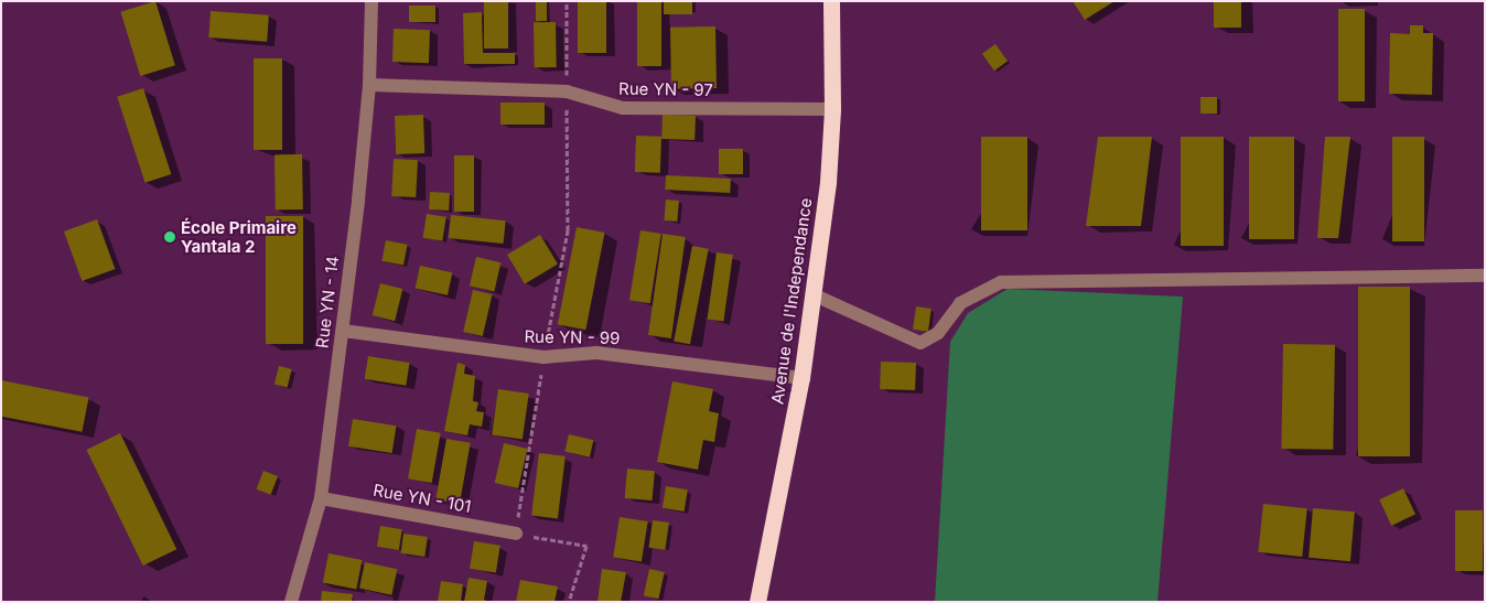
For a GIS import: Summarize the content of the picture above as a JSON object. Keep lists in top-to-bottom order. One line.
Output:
{"streets":{"highway":["Avenue de l'Independance"],"street":["Rue YN - 97","Rue YN - 14","Rue YN - 99","Rue YN - 101"]},"crossings":[["Rue YN - 97","Avenue de l'Independance"],["Rue YN - 97","Rue YN - 14"],["Avenue de l'Independance","Rue YN - 99"],["Rue YN - 14","Rue YN - 99"],["Rue YN - 14","Rue YN - 101"]],"places":["École Primaire Yantala 2"]}
